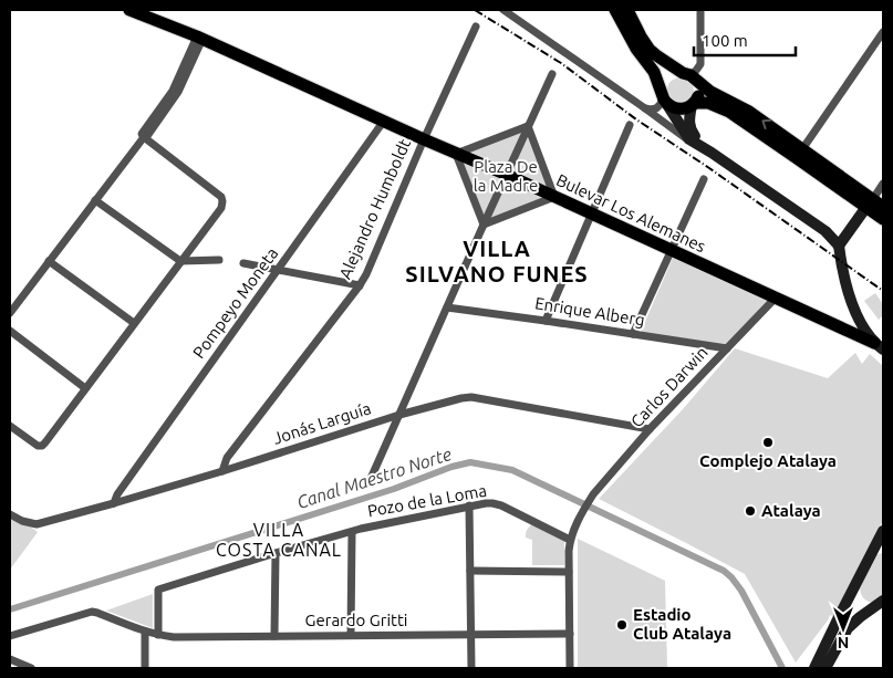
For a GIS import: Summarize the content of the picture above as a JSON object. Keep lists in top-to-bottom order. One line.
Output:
{"streets":{"main road":["Bulevar Los Alemanes"],"street":["Alejandro Humboldt","Pompeyo Moneta","Enrique Alberg","Carlos Darwin","Jonás Larguía","Pozo de la Loma","Gerardo Gritti"]},"crossings":[["Alejandro Humboldt","Bulevar Los Alemanes"],["Alejandro Humboldt","Jonás Larguía"],["Bulevar Los Alemanes","Pompeyo Moneta"],["Bulevar Los Alemanes","Carlos Darwin"],["Pompeyo Moneta","Jonás Larguía"],["Enrique Alberg","Carlos Darwin"],["Carlos Darwin","Jonás Larguía"],["Carlos Darwin","Pozo de la Loma"],["Pozo de la Loma","Gerardo Gritti"]],"districts":["VILLA SILVANO FUNES","VILLA COSTA CANAL"],"water":["Canal Maestro Norte"],"parks":["Plaza De la Madre"],"places":["Complejo Atalaya","Atalaya","Estadio Club Atalaya"],"scale_bar":"100 m","north":"bottom"}
